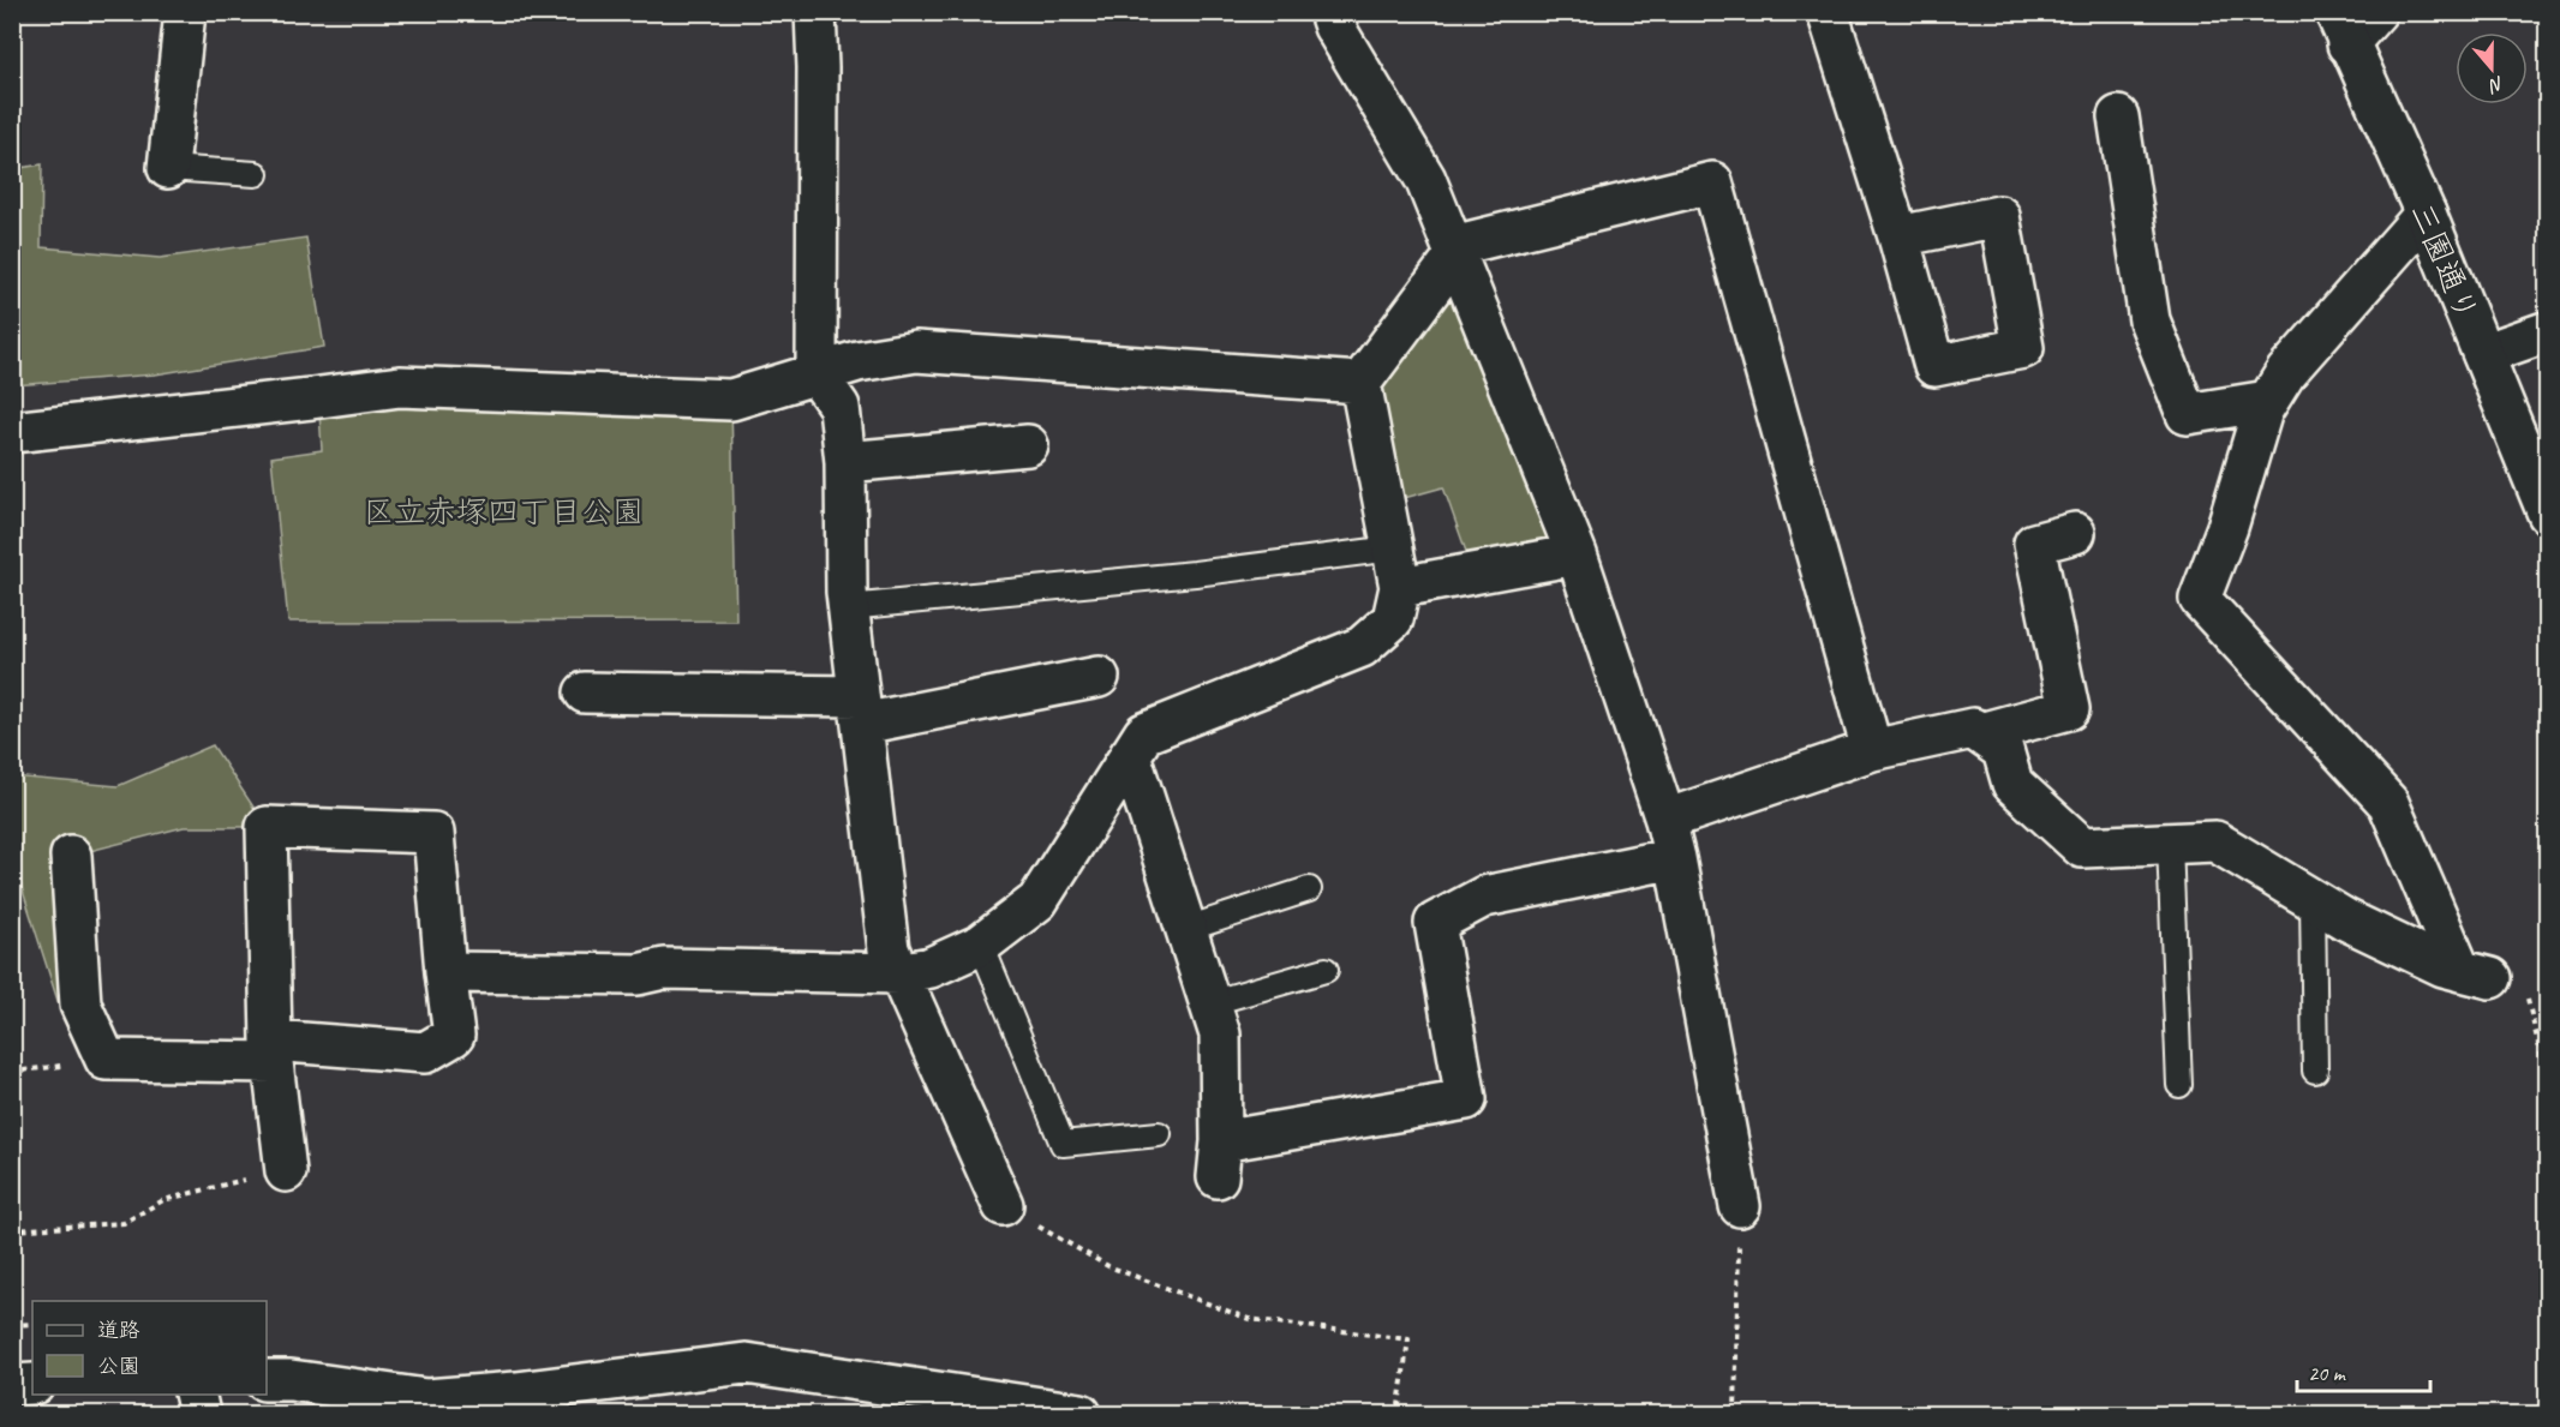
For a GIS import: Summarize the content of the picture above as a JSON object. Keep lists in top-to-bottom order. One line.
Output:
{"streets":{"street":["三園通り"]},"parks":["区立赤塚四丁目公園"],"legend":["道路","公園"],"scale_bar":"20 m","north":"bottom"}
